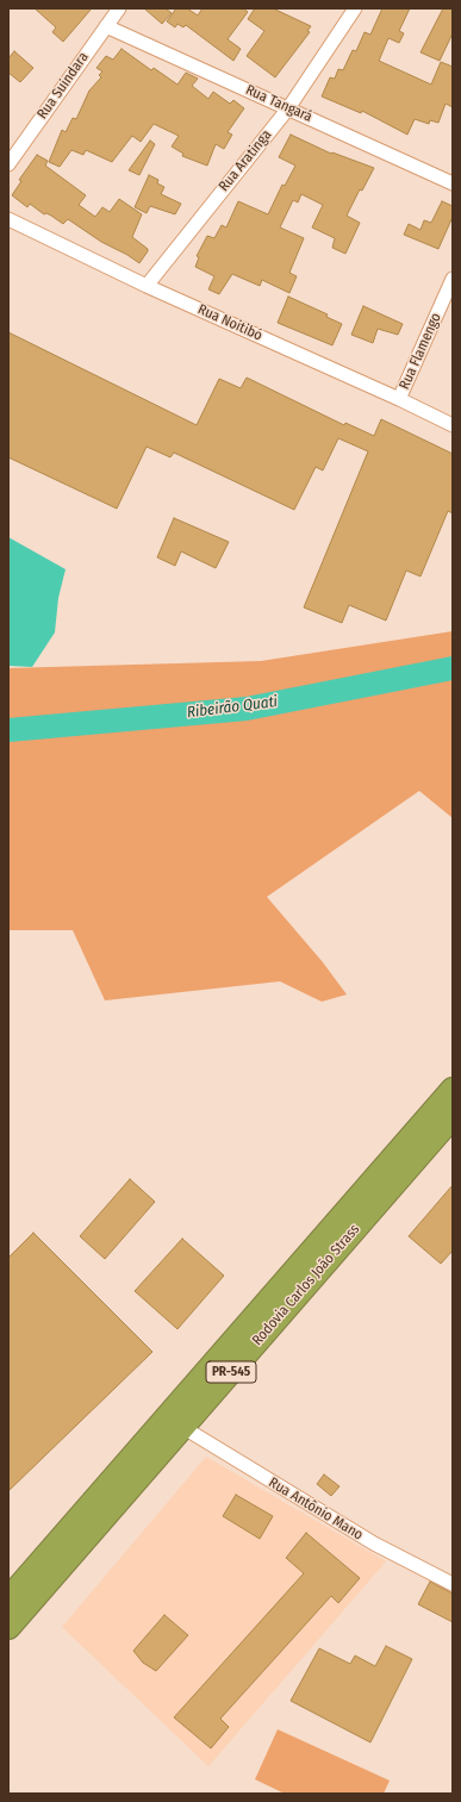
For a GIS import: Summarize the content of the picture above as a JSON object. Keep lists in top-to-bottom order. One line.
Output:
{"streets":{"highway":["Rodovia Carlos João Strass","PR-545"],"street":["Rua Suindara","Rua Tangará","Rua Aratinga","Rua Noitibó","Rua Flamengo","Rua Antônio Mano"]},"crossings":[["Rua Suindara","Rua Tangará"],["Rua Tangará","Rua Aratinga"],["Rua Aratinga","Rua Noitibó"],["Rua Noitibó","Rua Flamengo"],["Rodovia Carlos João Strass","Rua Antônio Mano"]],"water":["Ribeirão Quati"]}
